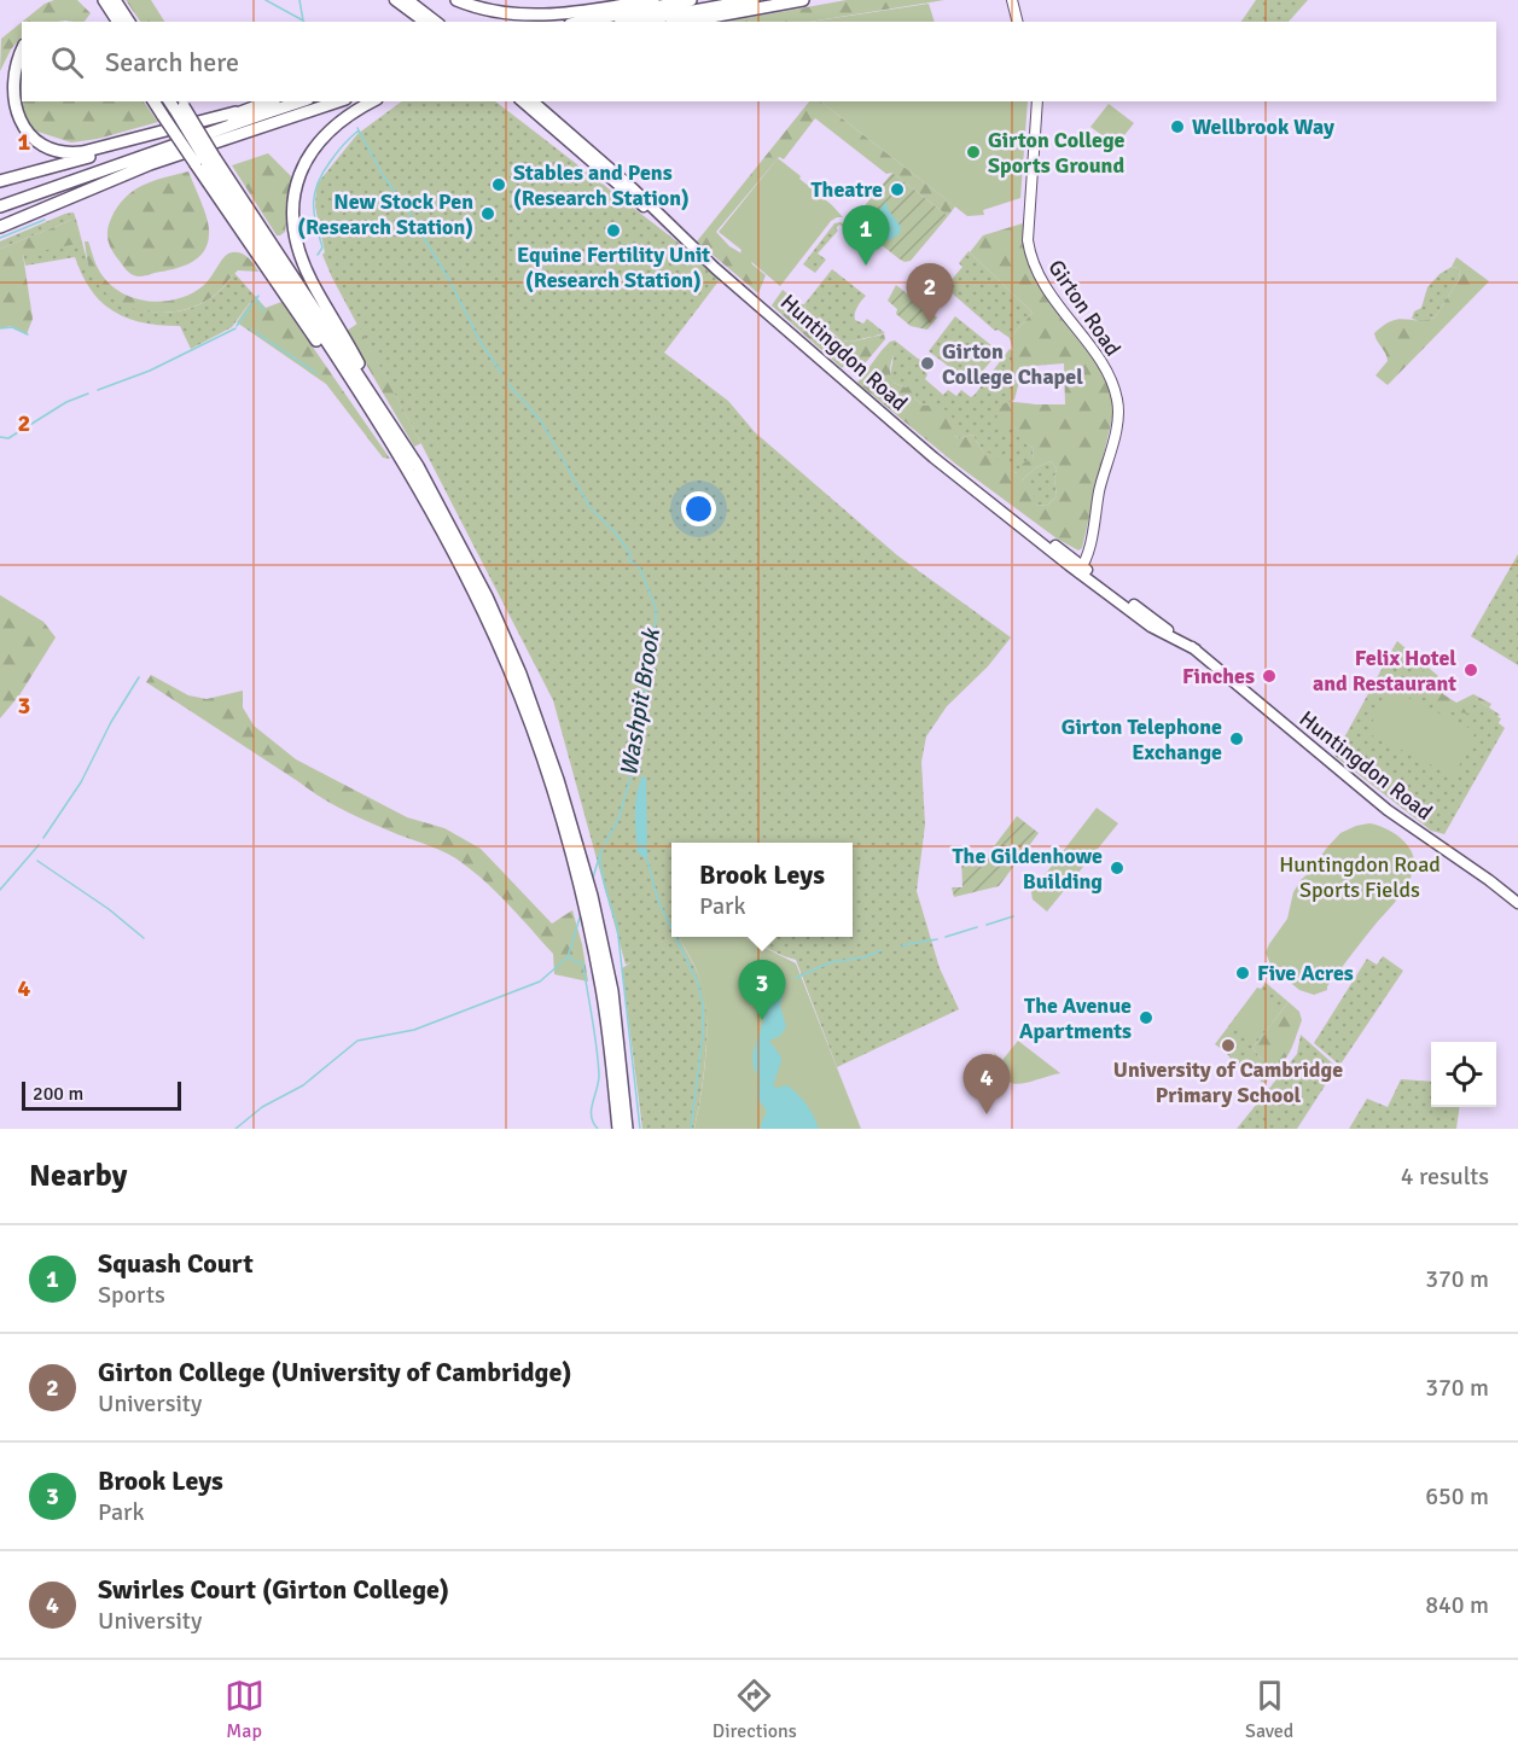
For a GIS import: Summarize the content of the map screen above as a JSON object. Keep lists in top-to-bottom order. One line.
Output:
{"streets":{"main road":["Huntingdon Road"],"street":["Girton Road"]},"crossings":[["Girton Road","Huntingdon Road"]],"water":["Washpit Brook"],"parks":["Huntingdon Road Sports Fields"],"places":["Wellbrook Way","Girton College Sports Ground","Stables and Pens (Research Station)","Theatre","New Stock Pen (Research Station)","Equine Fertility Unit (Research Station)","Girton College Chapel","Felix Hotel and Restaurant","Finches","Girton Telephone Exchange","The Gildenhowe Building","Five Acres","The Avenue Apartments","University of Cambridge Primary School"],"scale_bar":"200 m","page":{"search":"Search here","pins":["1","2","3","4"],"popup":["Brook Leys","Park"],"scale":"200 m","heading":["Nearby","4 results"],"list":[{"mark":"1","name":"Squash Court","note":"Sports","value":"370 m"},{"mark":"2","name":"Girton College (University of Cambridge)","note":"University","value":"370 m"},{"mark":"3","name":"Brook Leys","note":"Park","value":"650 m"},{"mark":"4","name":"Swirles Court (Girton College)","note":"University","value":"840 m"}],"nav":["Map","Directions","Saved"]},"grid":{"rows":["1","2","3","4"]}}
